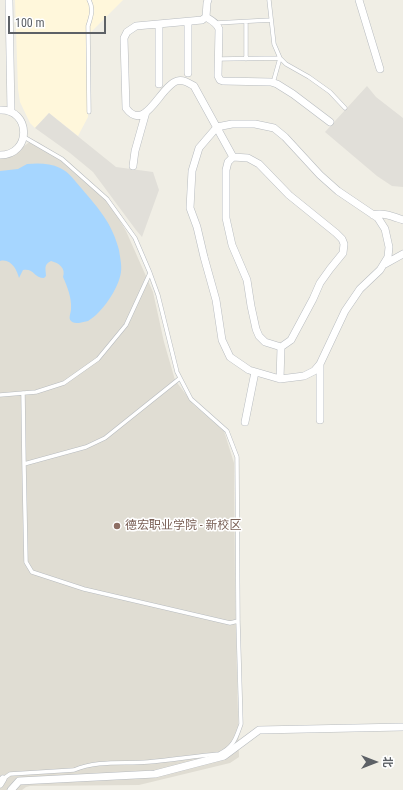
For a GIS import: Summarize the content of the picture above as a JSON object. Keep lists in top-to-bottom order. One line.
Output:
{"places":["德宏职业学院 - 新校区"],"scale_bar":"100 m","north":"right"}
